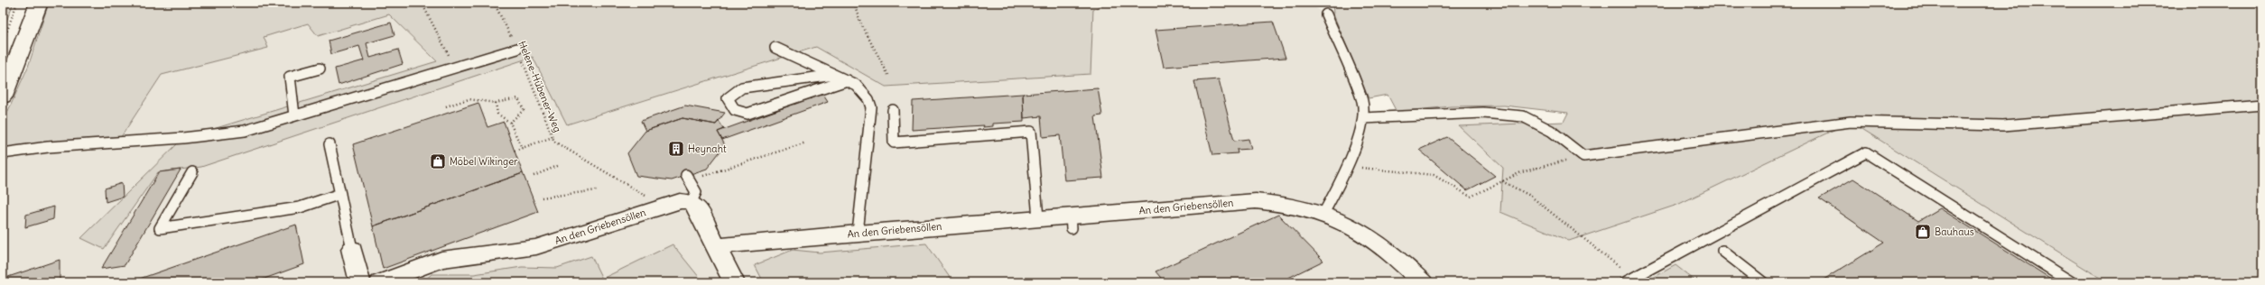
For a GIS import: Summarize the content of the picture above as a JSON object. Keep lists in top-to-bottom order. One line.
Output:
{"streets":{"street":["An den Griebensöllen"],"path":["Helene-Hübener-Weg"]},"crossings":[["Helene-Hübener-Weg","An den Griebensöllen"]],"places":{"building":["Heynaht"],"shop":["Möbel Wikinger","Bauhaus"]}}
